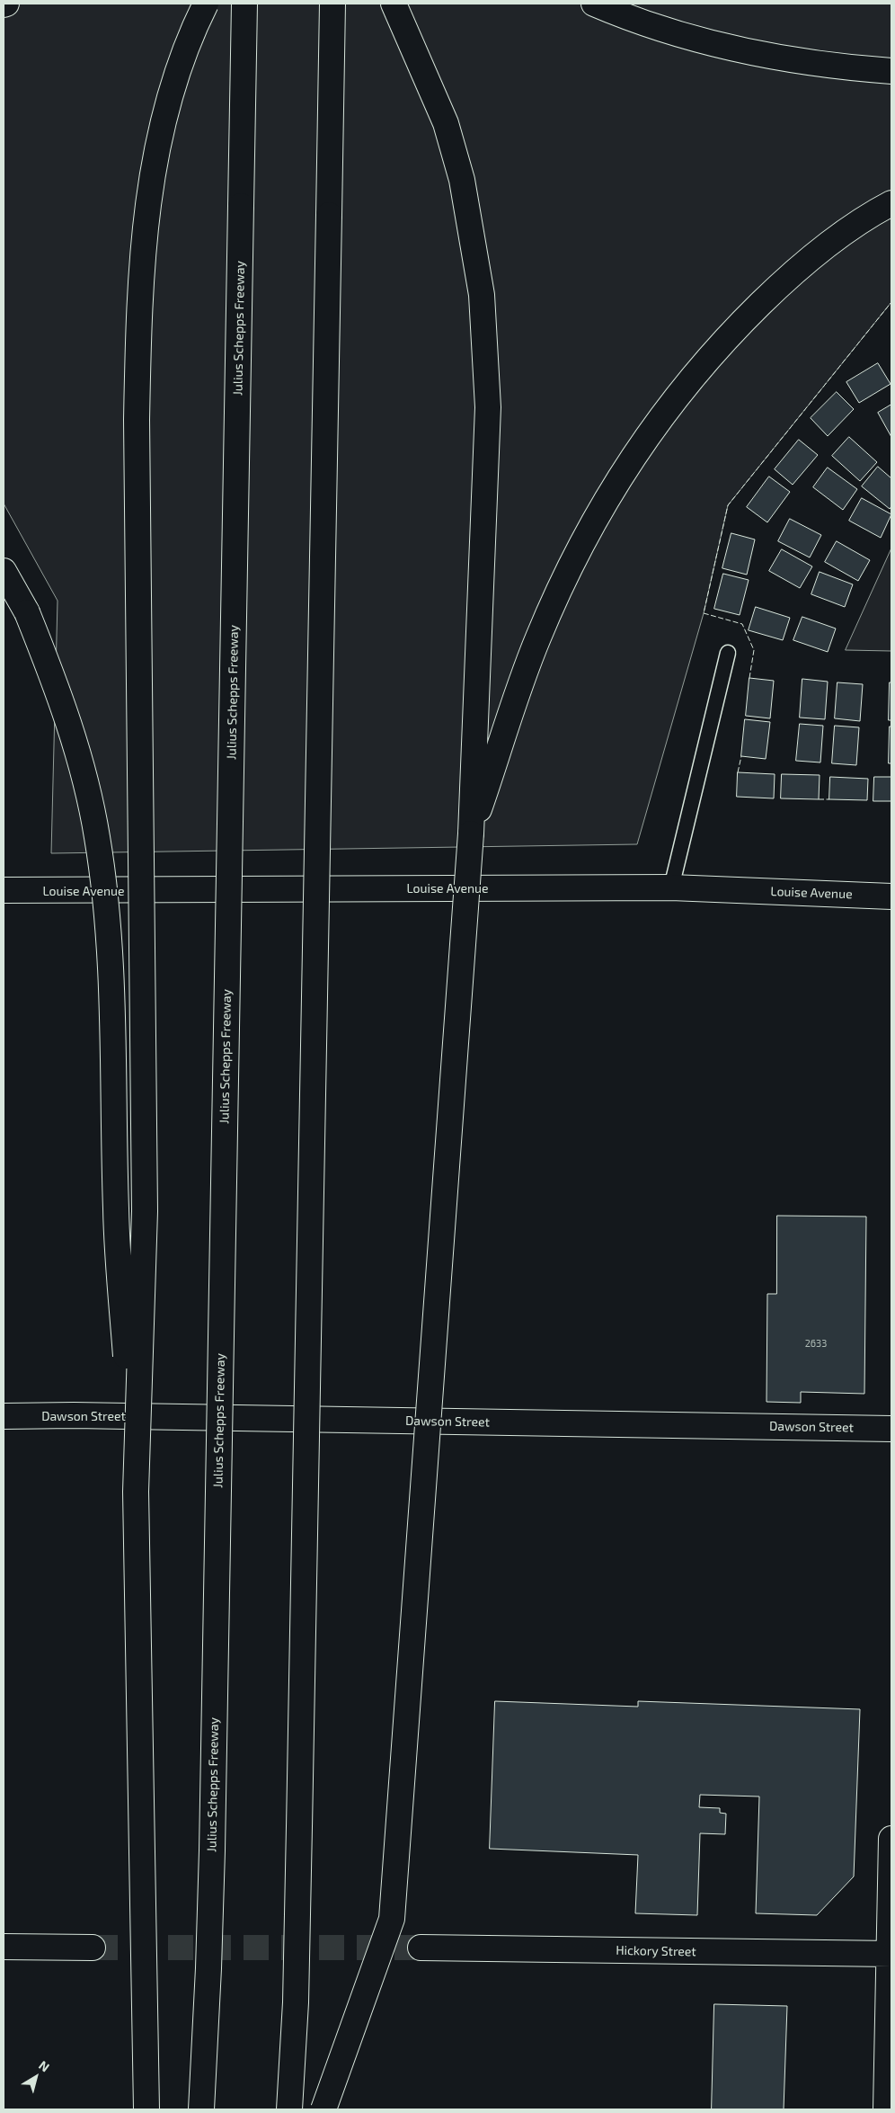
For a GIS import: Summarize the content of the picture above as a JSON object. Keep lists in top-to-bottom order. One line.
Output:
{"streets":{"main road":["Julius Schepps Freeway","Louise Avenue","Dawson Street","Hickory Street"]},"house_numbers":["2633"],"north":"top right"}
